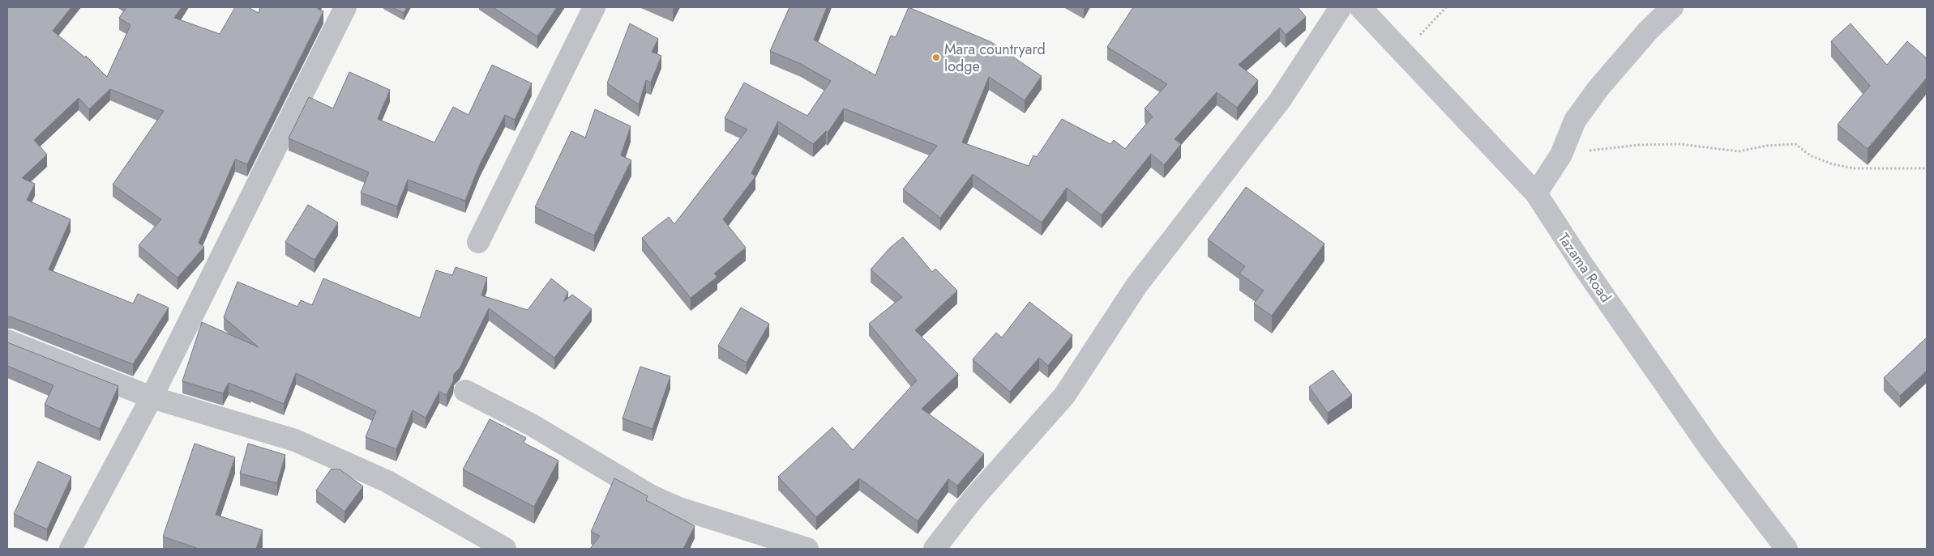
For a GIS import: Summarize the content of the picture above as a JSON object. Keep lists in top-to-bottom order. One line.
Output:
{"streets":{"street":["Tazama Road"]},"places":["Mara countryard lodge"]}
